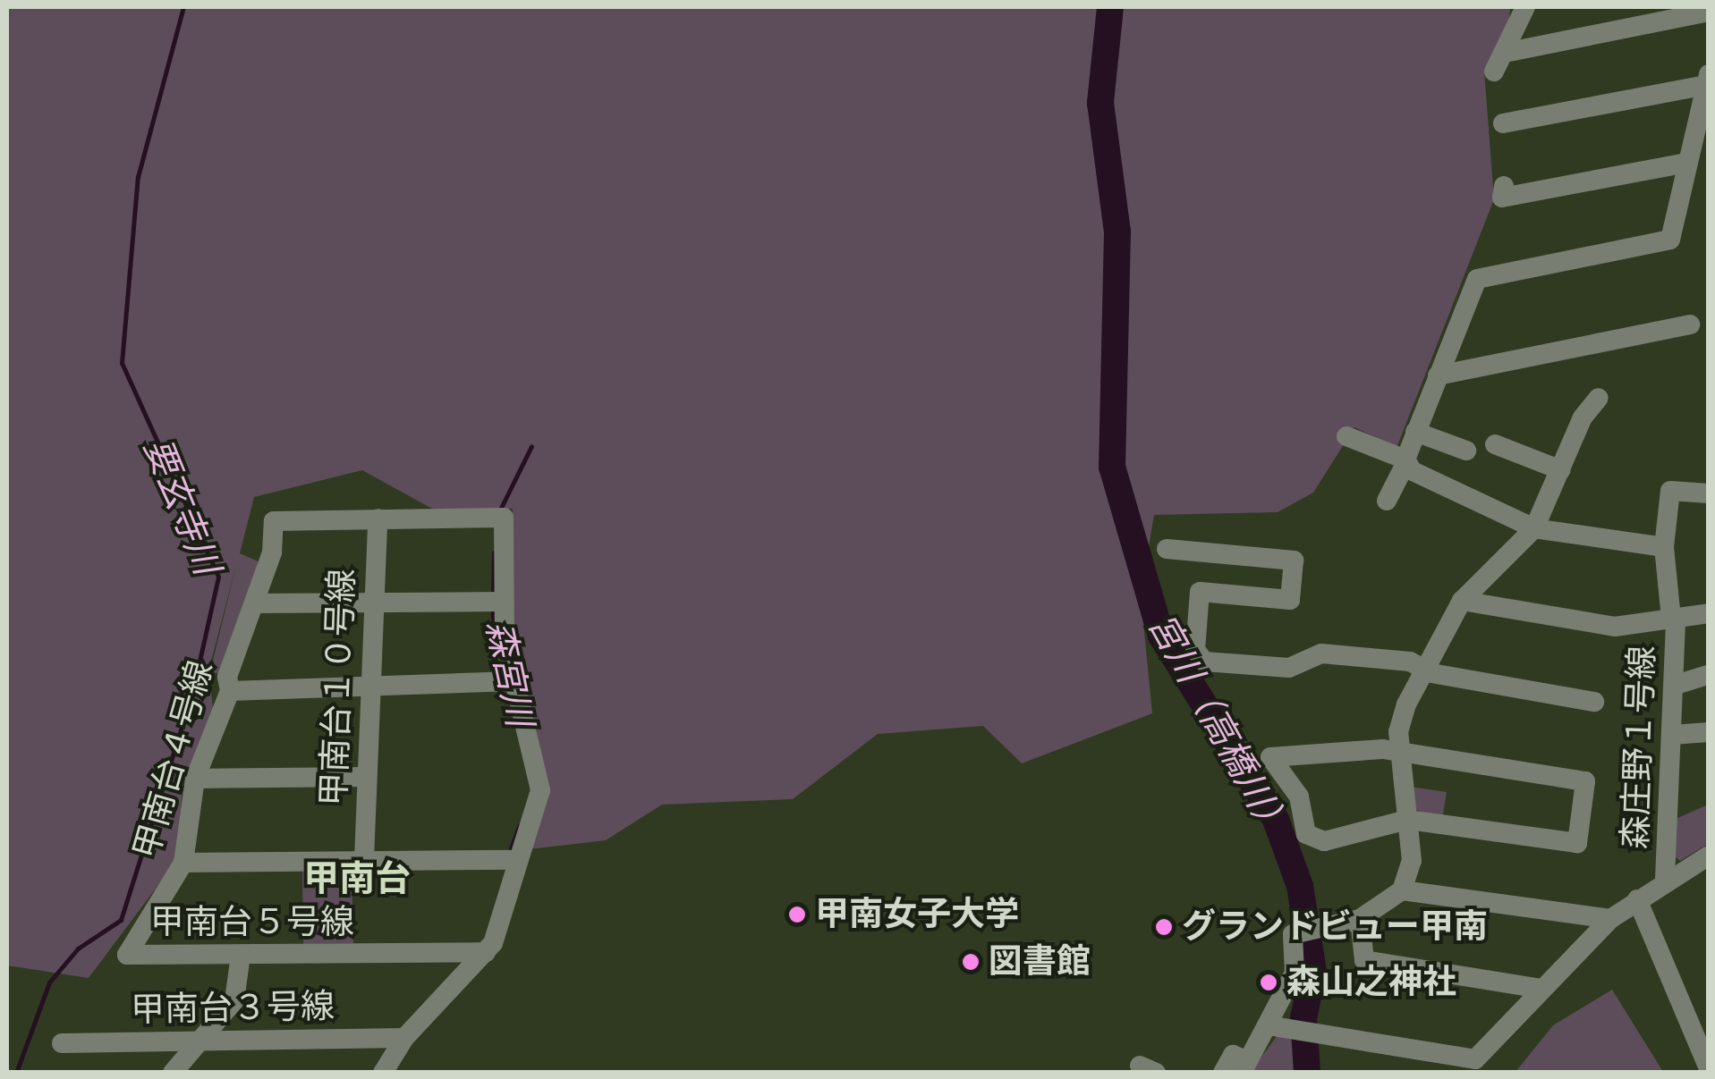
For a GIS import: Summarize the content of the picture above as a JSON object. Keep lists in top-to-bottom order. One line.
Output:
{"streets":{"street":["甲南台１０号線","森庄野１号線","甲南台４号線","甲南台５号線","甲南台３号線"]},"crossings":[["甲南台１０号線","甲南台４号線"],["甲南台４号線","甲南台５号線"]],"districts":["甲南台"],"water":["要玄寺川","森宮川","宮川（高橋川）"],"places":["甲南女子大学","グランドビュー甲南","図書館","森山之神社"]}
